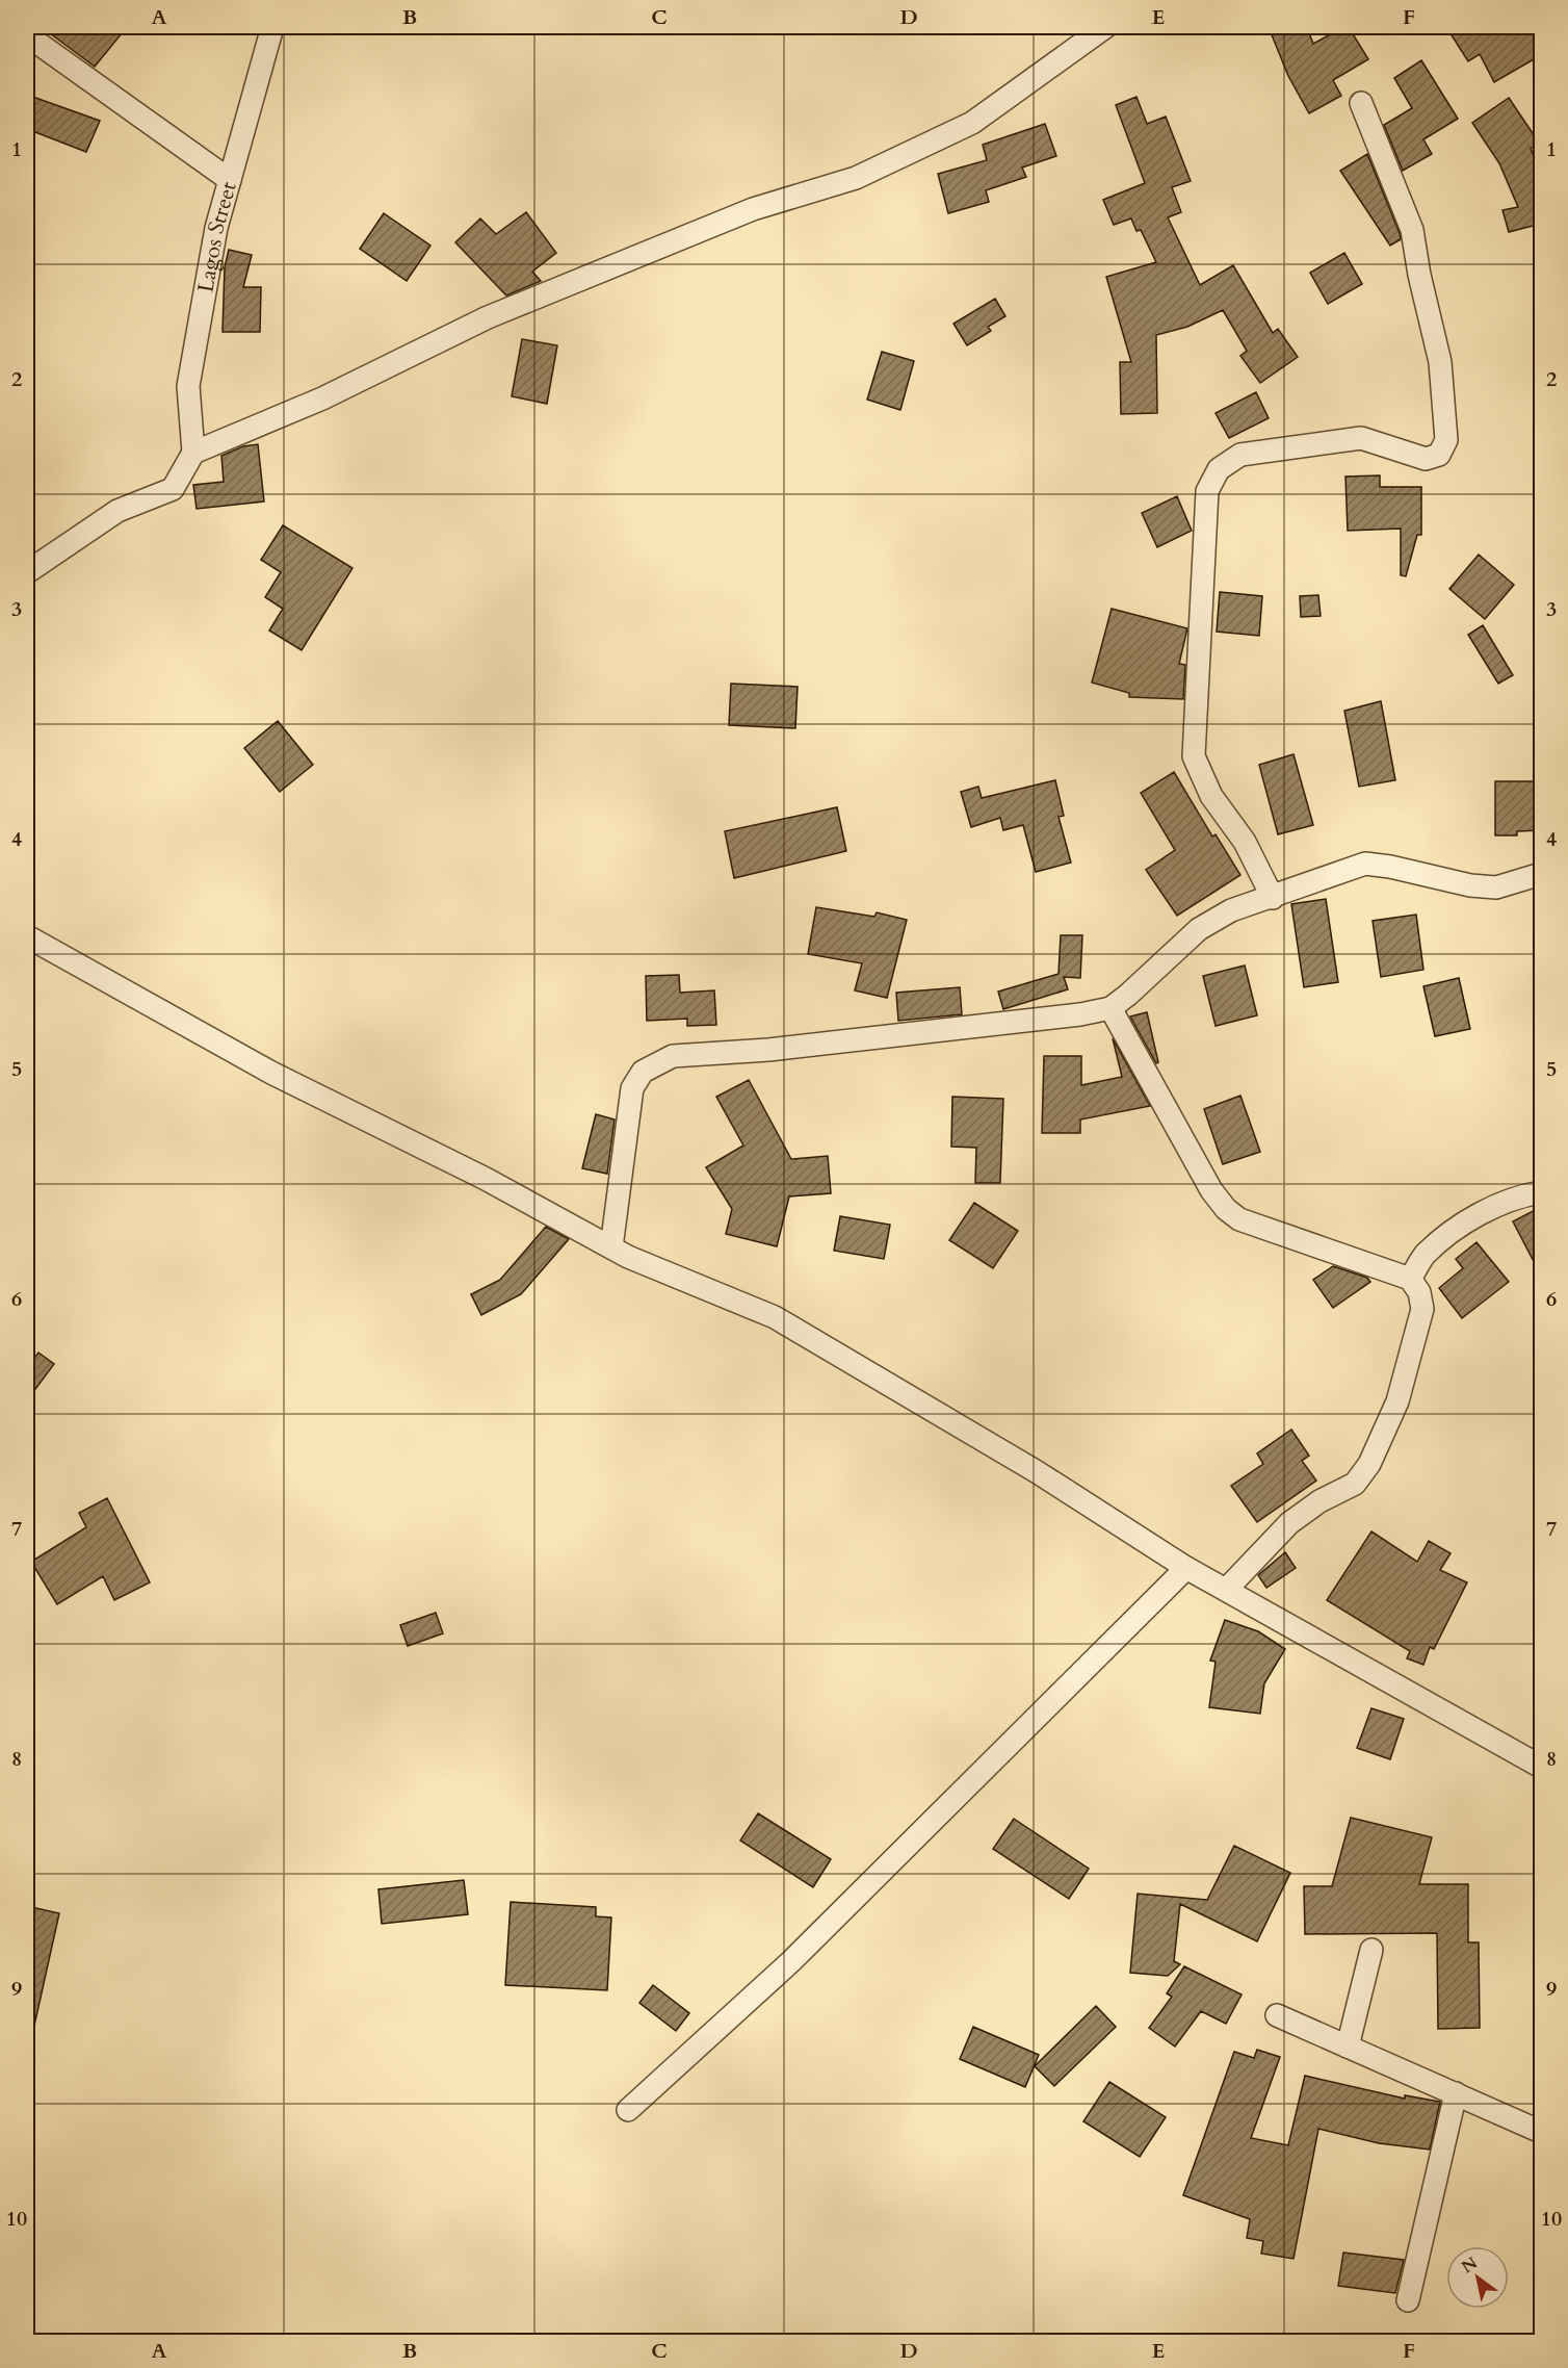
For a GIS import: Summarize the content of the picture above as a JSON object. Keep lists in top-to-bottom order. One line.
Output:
{"streets":{"street":["Lagos Street"]},"north":"top left","grid":{"columns":["A","B","C","D","E","F"],"rows":["1","2","3","4","5","6","7","8","9","10"]}}
